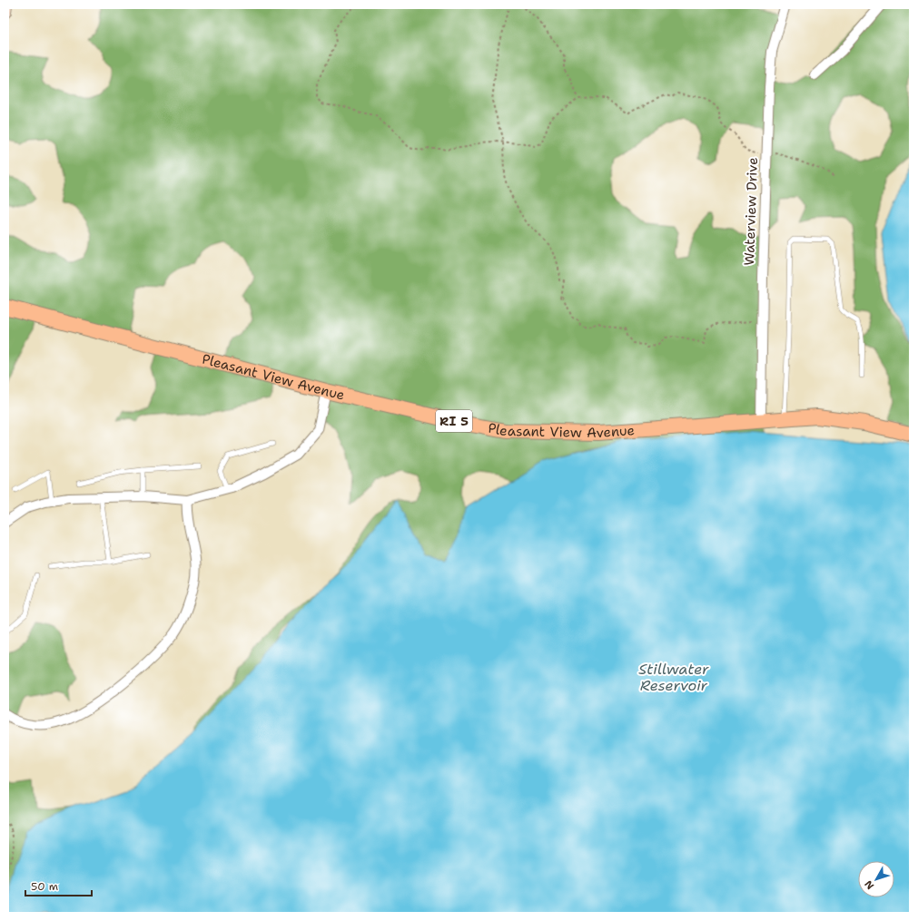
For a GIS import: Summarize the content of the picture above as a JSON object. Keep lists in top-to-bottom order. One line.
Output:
{"streets":{"main road":["Pleasant View Avenue","RI 5"],"street":["Waterview Drive"]},"crossings":[["Waterview Drive","Pleasant View Avenue"]],"water":["Stillwater Reservoir"],"scale_bar":"50 m","north":"bottom left"}
